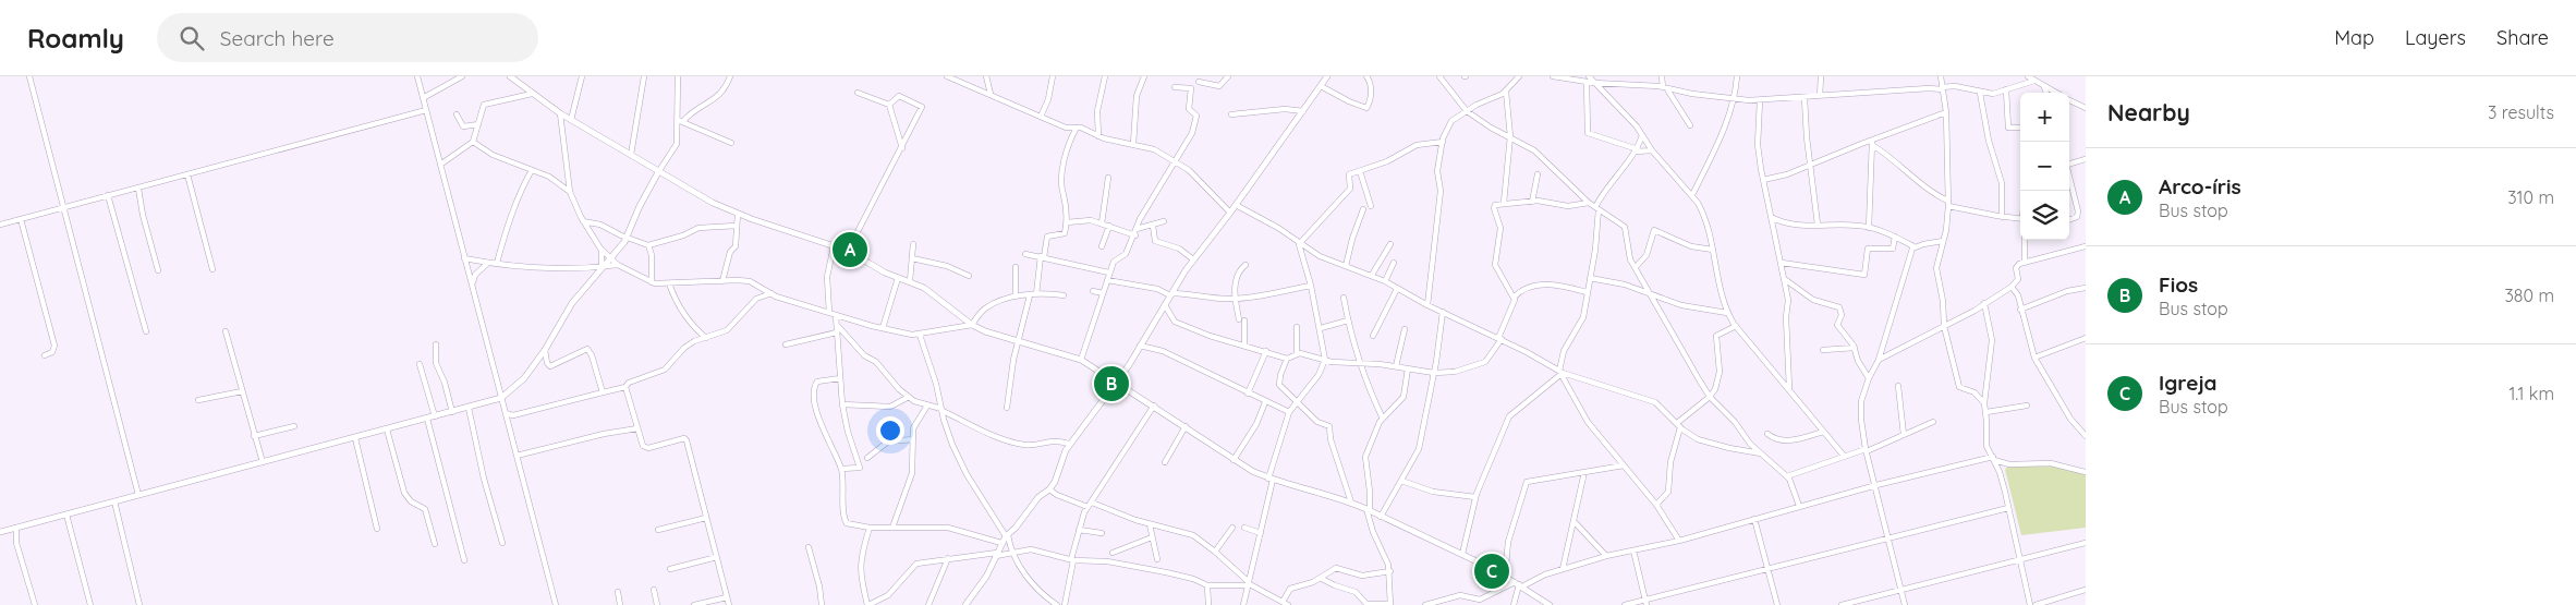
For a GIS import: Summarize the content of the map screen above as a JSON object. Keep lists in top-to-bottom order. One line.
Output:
{"page":{"header":"Roamly","search":"Search here","nav":["Map","Layers","Share"],"heading":["Nearby","3 results"],"map_buttons":["+","−"],"list":[{"mark":"A","name":"Arco-íris","note":"Bus stop","value":"310 m"},{"mark":"B","name":"Fios","note":"Bus stop","value":"380 m"},{"mark":"C","name":"Igreja","note":"Bus stop","value":"1.1 km"}],"pins":["A","B","C"]}}
